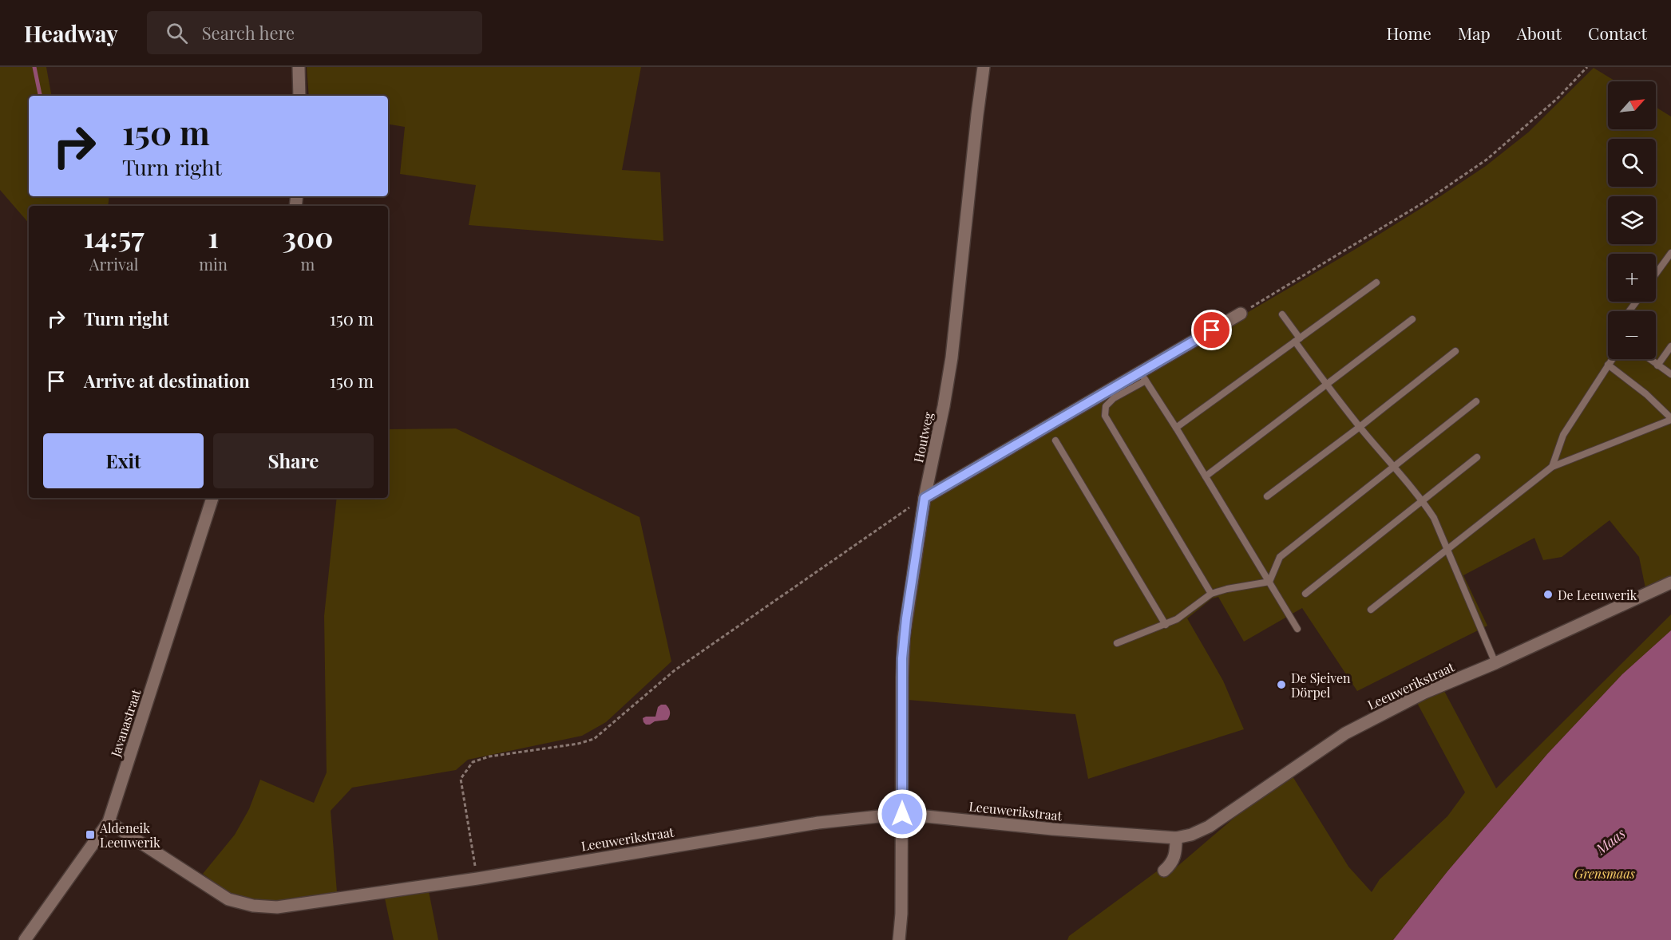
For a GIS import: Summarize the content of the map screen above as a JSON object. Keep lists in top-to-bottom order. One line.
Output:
{"streets":{"street":["Houtweg","Leeuwerikstraat","Javanastraat"]},"crossings":[["Houtweg","Leeuwerikstraat"],["Leeuwerikstraat","Javanastraat"]],"water":["Maas"],"parks":["Grensmaas"],"places":{"other":["De Leeuwerik","De Sjeiven Dörpel"],"transit":["Aldeneik Leeuwerik"]},"north":"top right","page":{"header":"Headway","search":"Search here","nav":["Home","Map","About","Contact"],"map_buttons":["+","−"],"turn":["150 m","Turn right"],"eta":["14:57","Arrival","1","min","300","m"],"list":[{"name":"Turn right","value":"150 m"},{"name":"Arrive at destination","value":"150 m"}],"buttons":["Exit","Share"]}}
